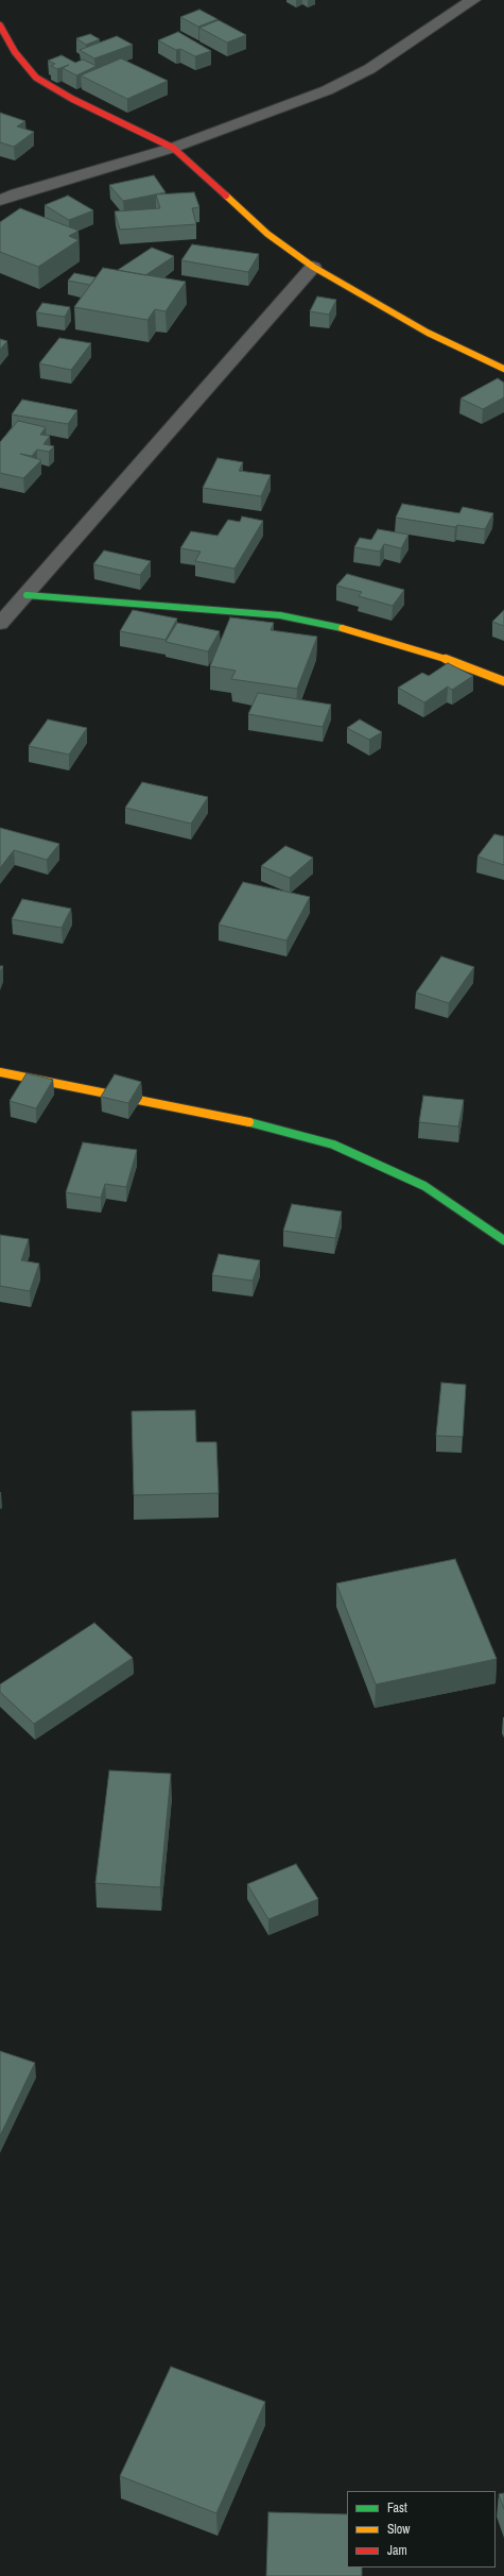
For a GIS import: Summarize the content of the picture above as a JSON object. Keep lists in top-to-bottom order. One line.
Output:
{"legend":["Fast","Slow","Jam"]}
